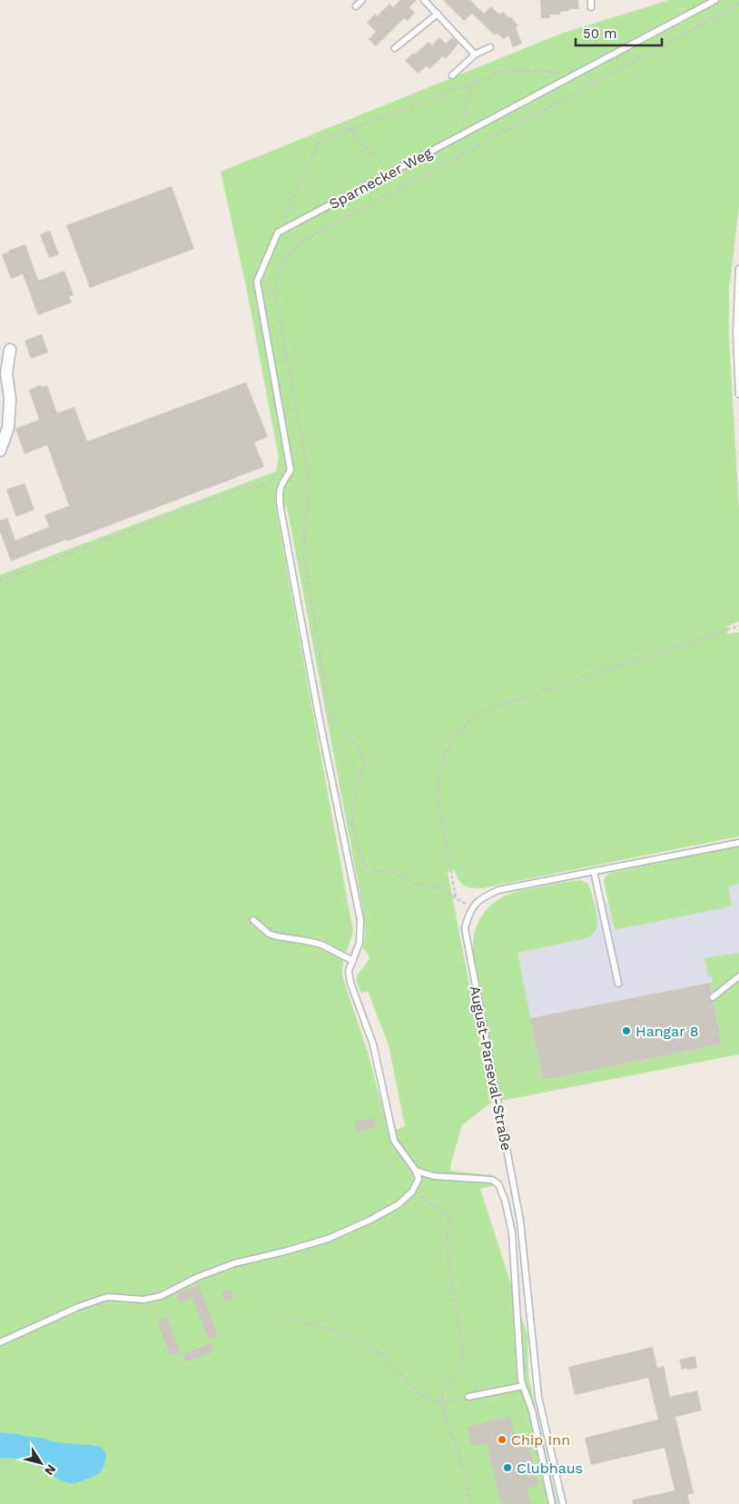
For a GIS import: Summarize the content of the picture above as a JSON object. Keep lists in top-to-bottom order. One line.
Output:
{"streets":{"lane":["Sparnecker Weg","August-Parseval-Straße"]},"places":["Hangar 8","Chip Inn","Clubhaus"],"scale_bar":"50 m","north":"bottom right"}
